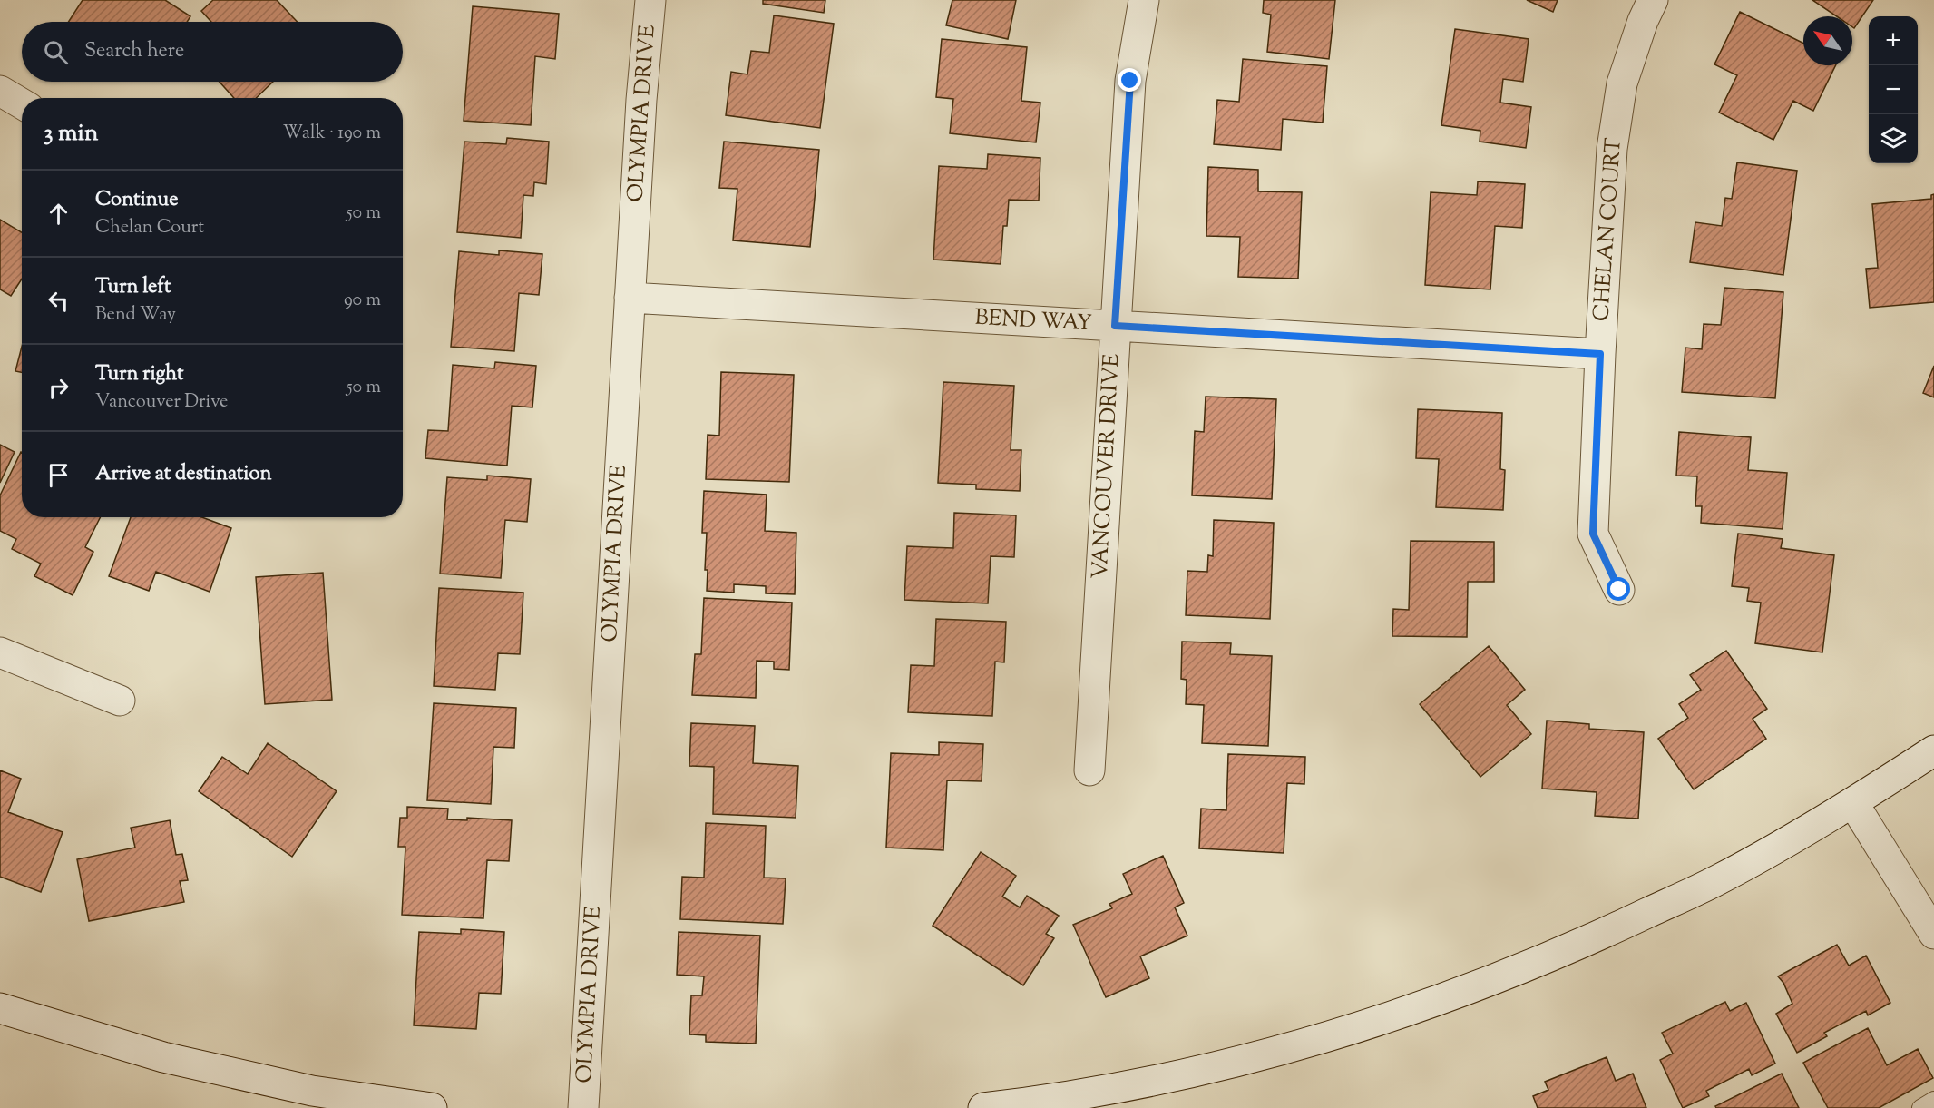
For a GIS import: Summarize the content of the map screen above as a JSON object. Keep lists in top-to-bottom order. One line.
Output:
{"streets":{"street":["OLYMPIA DRIVE","CHELAN COURT","BEND WAY","VANCOUVER DRIVE"]},"crossings":[["OLYMPIA DRIVE","BEND WAY"],["CHELAN COURT","BEND WAY"],["BEND WAY","VANCOUVER DRIVE"]],"north":"top left","page":{"map_buttons":["+","−"],"search":"Search here","heading":["3 min","Walk · 190 m"],"list":[["Continue","Chelan Court","50 m"],["Turn left","Bend Way","90 m"],["Turn right","Vancouver Drive","50 m"],"Arrive at destination"]}}
